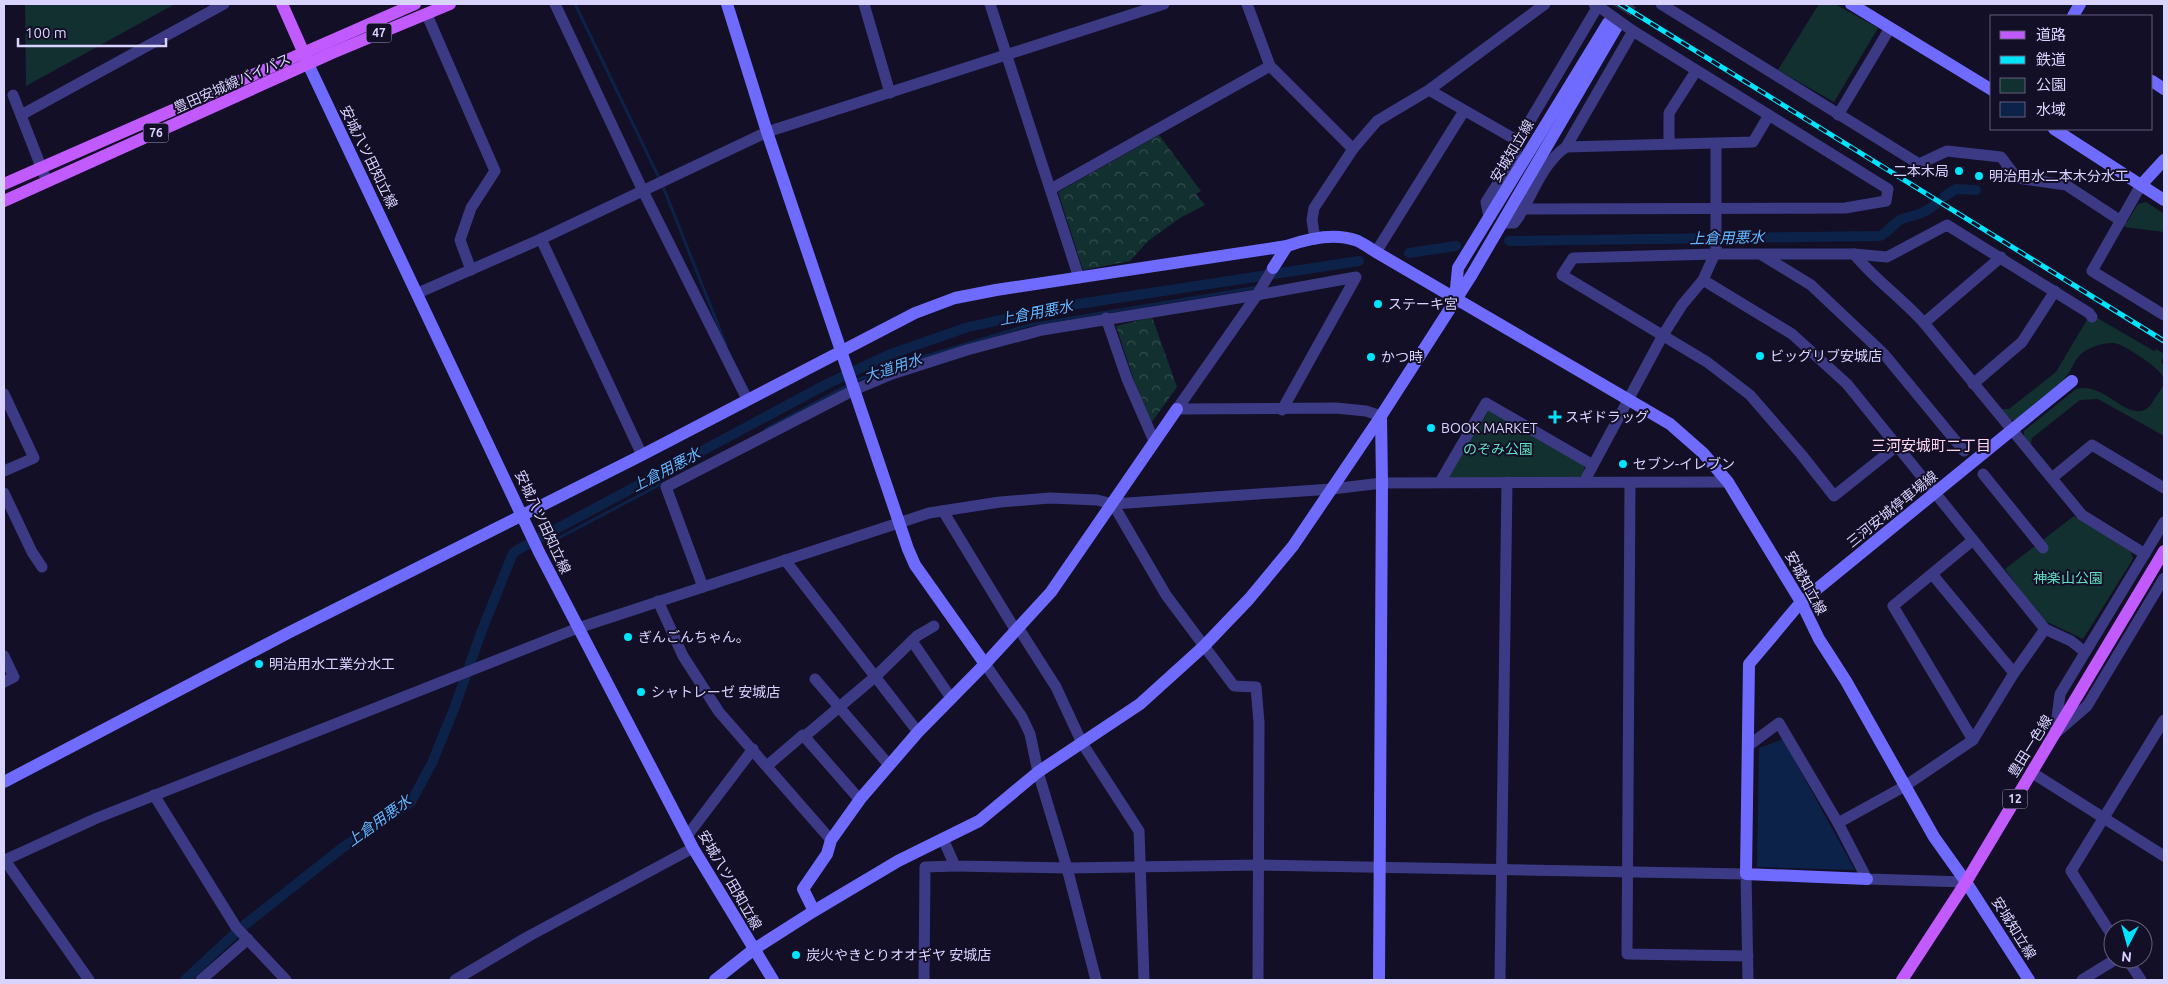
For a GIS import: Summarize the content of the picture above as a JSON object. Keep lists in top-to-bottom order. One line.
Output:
{"streets":{"main road":["47","豊田安城線バイパス","76","豊田一色線","12"],"street":["安城知立線","安城八ツ田知立線","三河安城停車場線"]},"crossings":[["47","豊田安城線バイパス"],["47","安城八ツ田知立線"],["豊田安城線バイパス","安城八ツ田知立線"],["安城知立線","三河安城停車場線"],["安城知立線","豊田一色線"]],"districts":["三河安城町二丁目"],"water":["上倉用悪水","大道用水"],"parks":["のぞみ公園","神楽山公園"],"places":{"other":["二本木局","明治用水二本木分水工","ステーキ宮","ビッグリブ安城店","かつ時","BOOK MARKET","セブン-イレブン","ぎんごんちゃん。","明治用水工業分水工","シャトレーゼ 安城店","炭火やきとりオオギヤ 安城店"],"health":["スギドラッグ"]},"legend":["道路","鉄道","公園","水域"],"scale_bar":"100 m","north":"bottom"}
